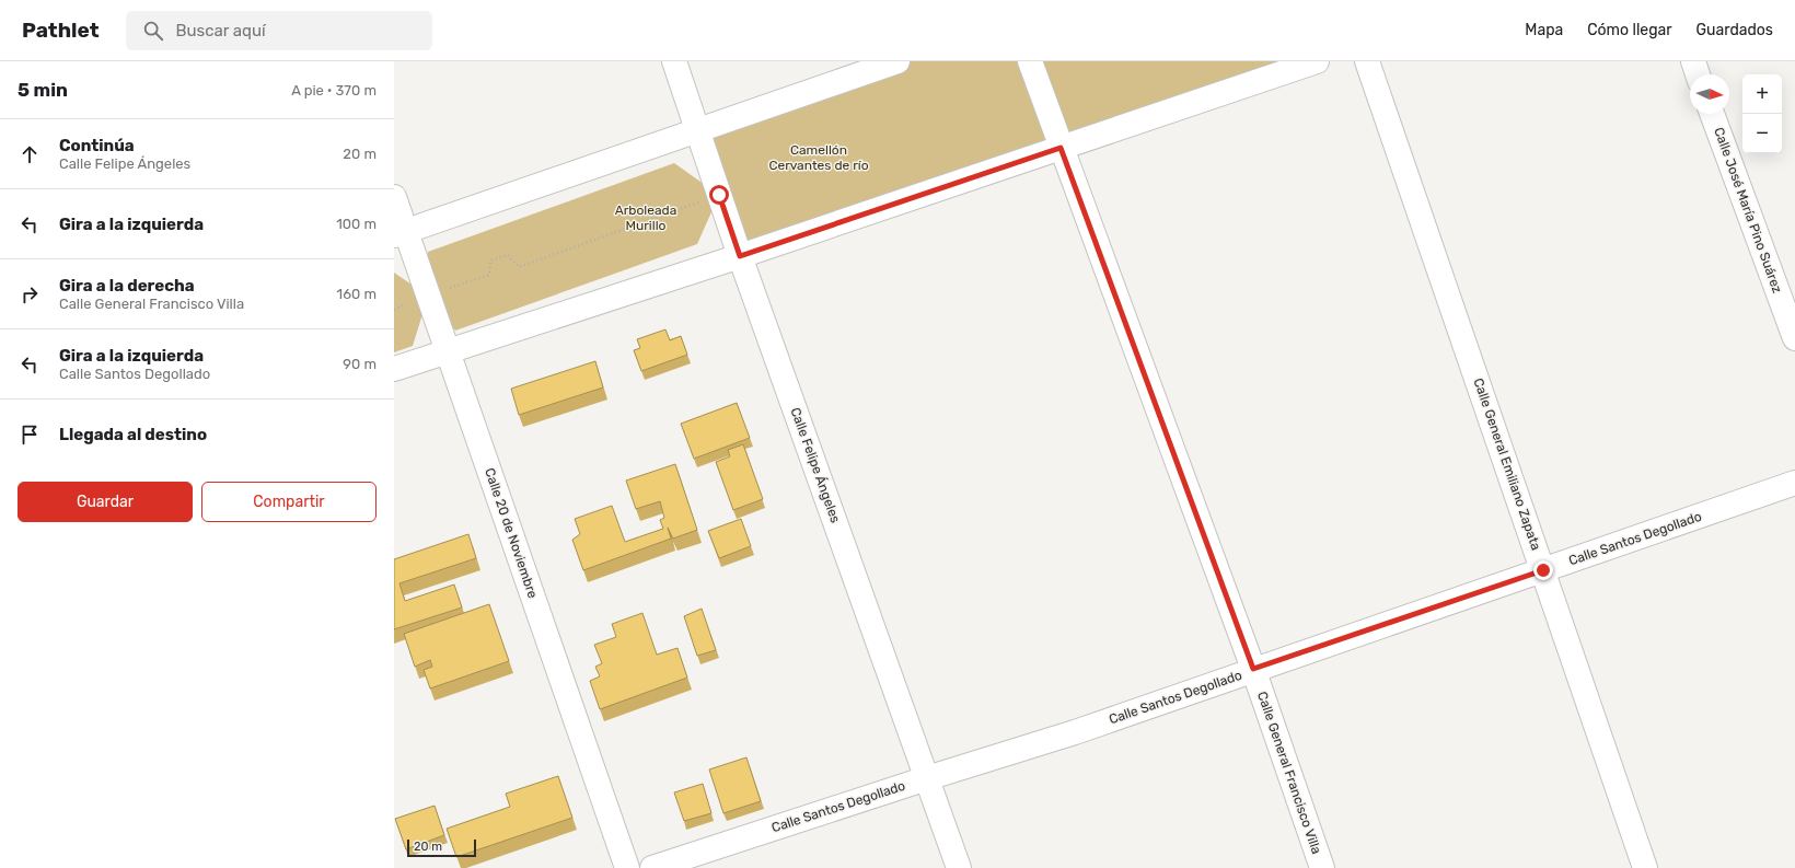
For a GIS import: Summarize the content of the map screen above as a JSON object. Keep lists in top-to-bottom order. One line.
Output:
{"streets":{"street":["Calle José María Pino Suárez","Calle General Emiliano Zapata","Calle Felipe Ángeles","Calle 20 de Noviembre","Calle Santos Degollado","Calle General Francisco Villa"]},"crossings":[["Calle General Emiliano Zapata","Calle Santos Degollado"],["Calle Felipe Ángeles","Calle Santos Degollado"],["Calle Santos Degollado","Calle General Francisco Villa"]],"parks":["Camellón Cervantes de río","Arboleada Murillo"],"scale_bar":"20 m","north":"right","page":{"header":"Pathlet","search":"Buscar aquí","nav":["Mapa","Cómo llegar","Guardados"],"heading":["5 min","A pie · 370 m"],"map_buttons":["+","−"],"list":[["Continúa","Calle Felipe Ángeles","20 m"],["Gira a la izquierda","100 m"],["Gira a la derecha","Calle General Francisco Villa","160 m"],["Gira a la izquierda","Calle Santos Degollado","90 m"],"Llegada al destino"],"buttons":["Guardar","Compartir"],"scale":"20 m"}}
